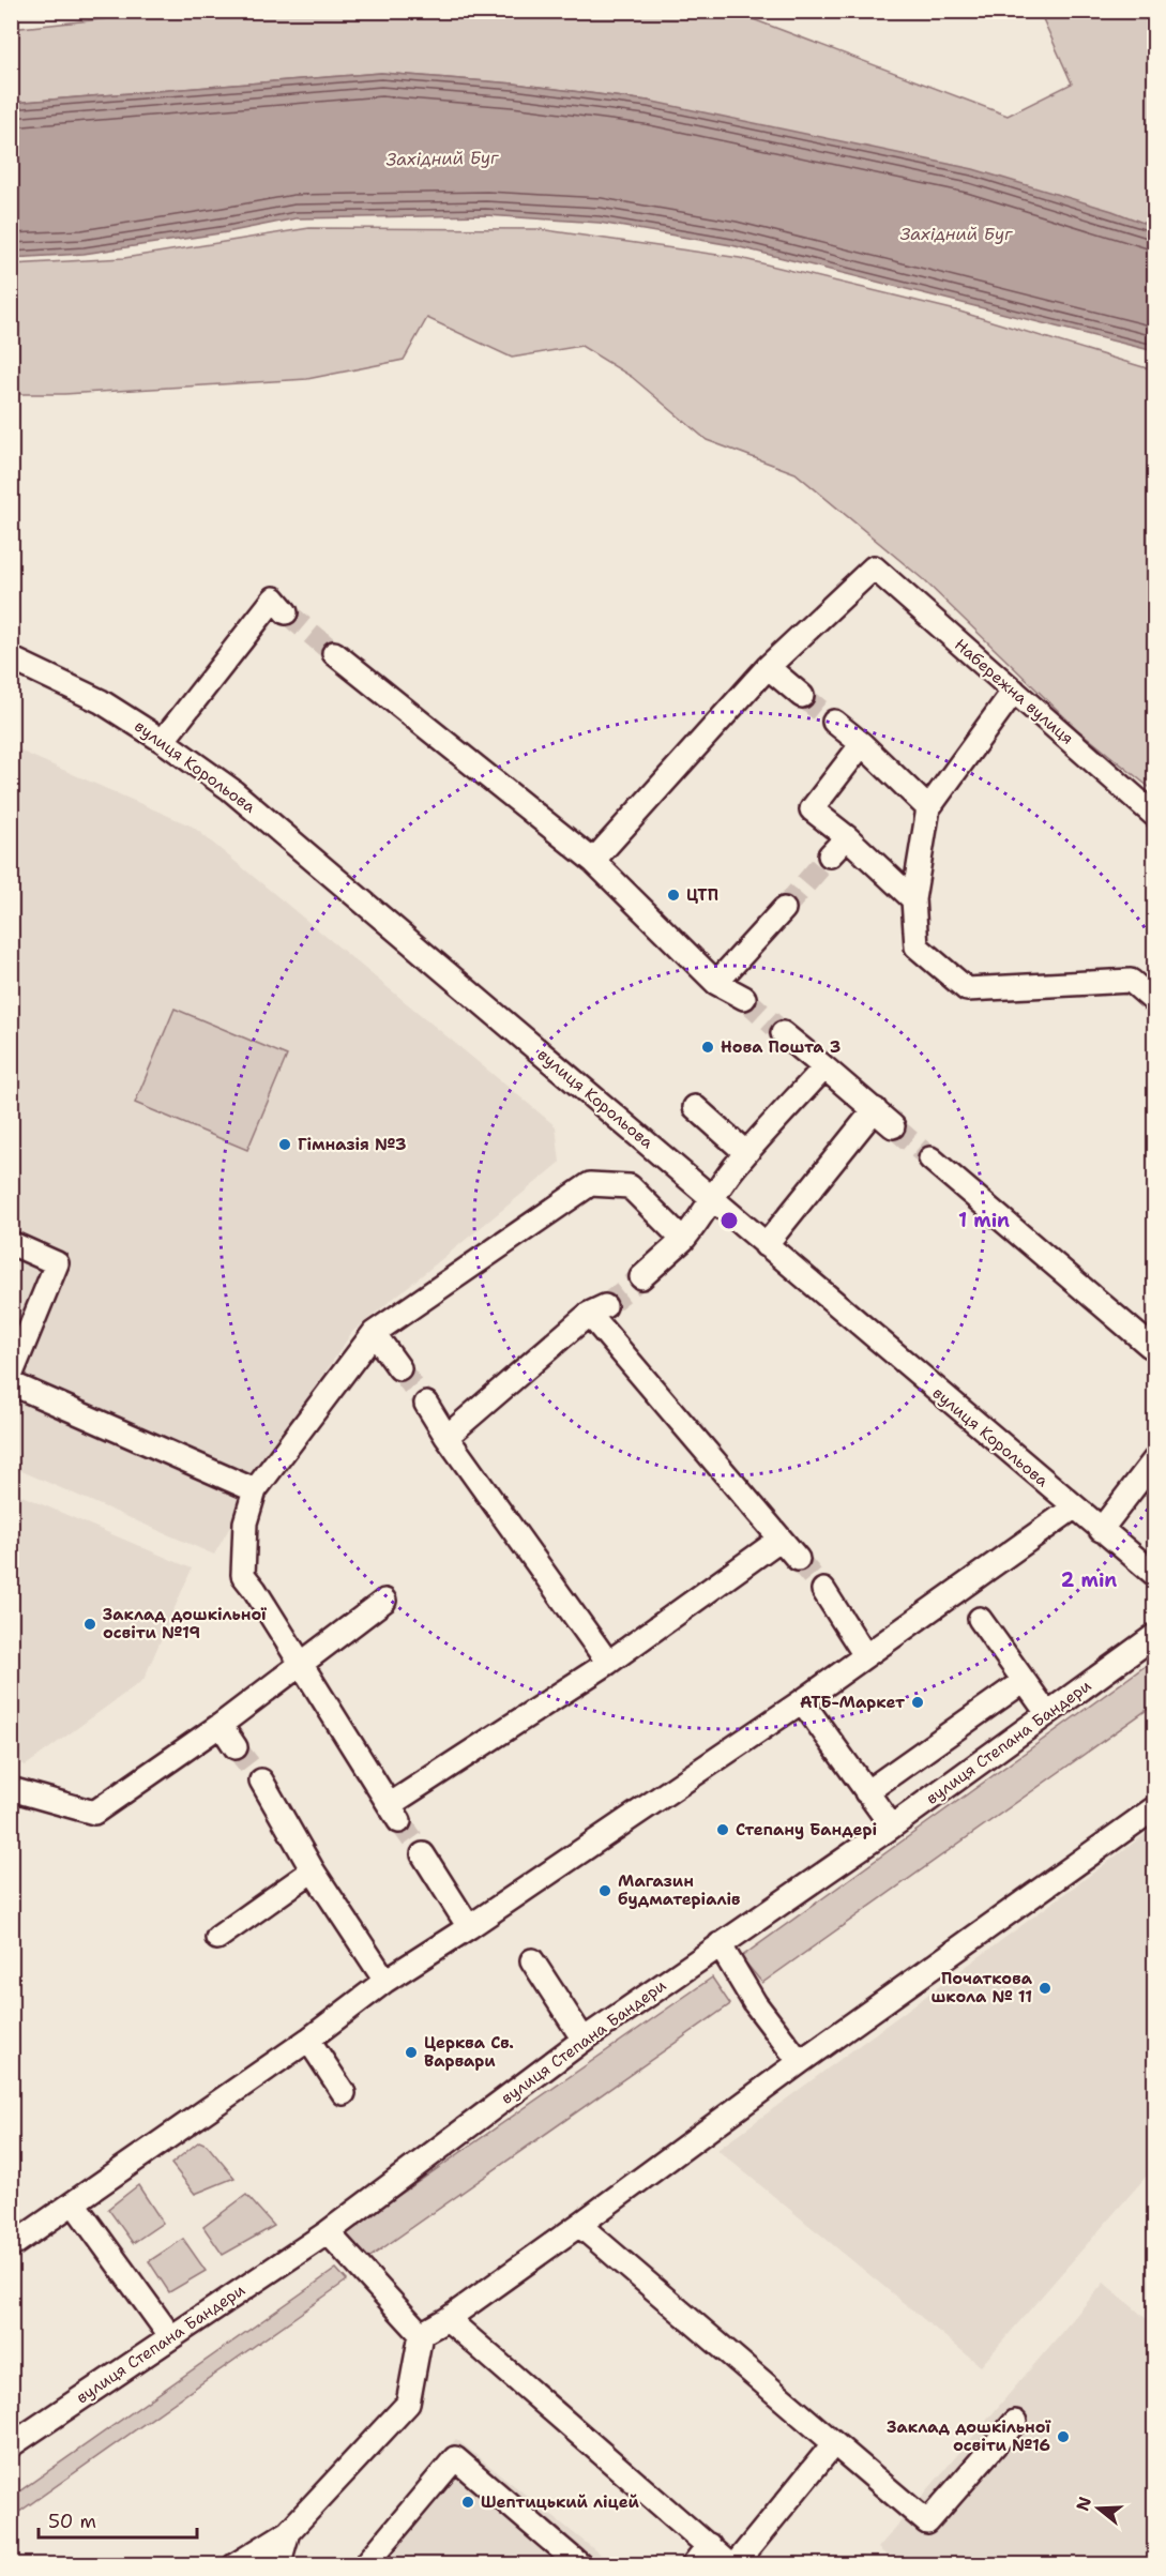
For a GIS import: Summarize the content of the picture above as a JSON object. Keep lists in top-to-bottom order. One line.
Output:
{"streets":{"street":["Набережна вулиця","вулиця Корольова","вулиця Степана Бандери"]},"water":["Західний Буг"],"places":["ЦТП","Нова Пошта 3","Гімназія №3","Заклад дошкільної освіти №19","АТБ-Маркет","Степану Бандері","Магазин будматеріалів","Початкова школа № 11","Церква Св. Варвари","Заклад дошкільної освіти №16","Шептицький ліцей"],"scale_bar":"50 m","north":"left","rings":["1 min","2 min"]}
